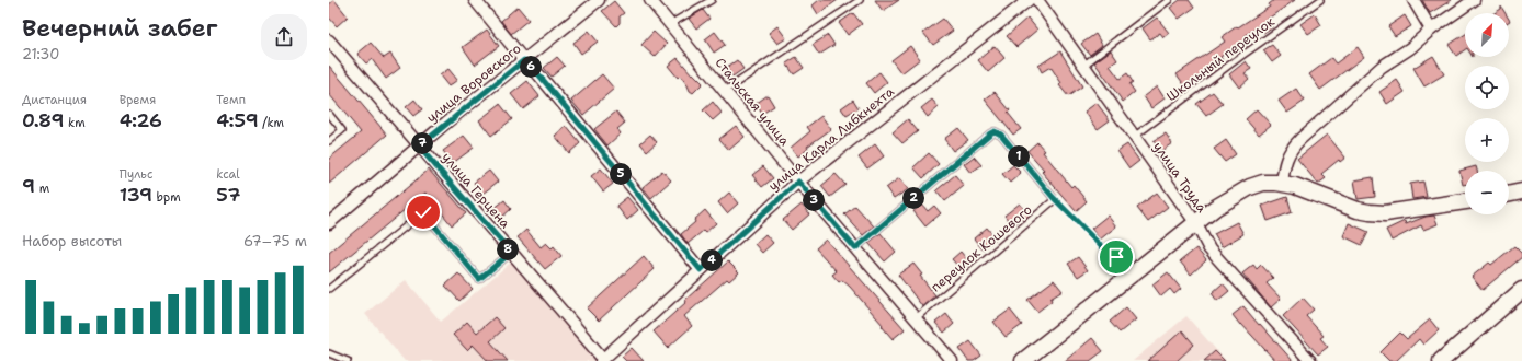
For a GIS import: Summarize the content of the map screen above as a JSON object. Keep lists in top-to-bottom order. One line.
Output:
{"streets":{"street":["улица Воровского","Стальская улица","улица Карла Либкнехта","улица Труда","улица Герцена"],"lane":["Школьный переулок","переулок Кошевого"]},"crossings":[["Школьный переулок","улица Труда"],["улица Воровского","улица Герцена"],["Стальская улица","улица Карла Либкнехта"],["Стальская улица","переулок Кошевого"],["улица Карла Либкнехта","улица Герцена"]],"north":"top right","page":{"heading":["Вечерний забег","21:30"],"map_buttons":["+","−"],"pins":["6","7","1","5","2","3","8","4"],"stats":[["Дистанция","0.89 km"],["Время","4:26"],["Темп","4:59 /km"],["9 m"],["Пульс","139 bpm"],["kcal","57"]],"chart":["Набор высоты","67–75 m"]}}
